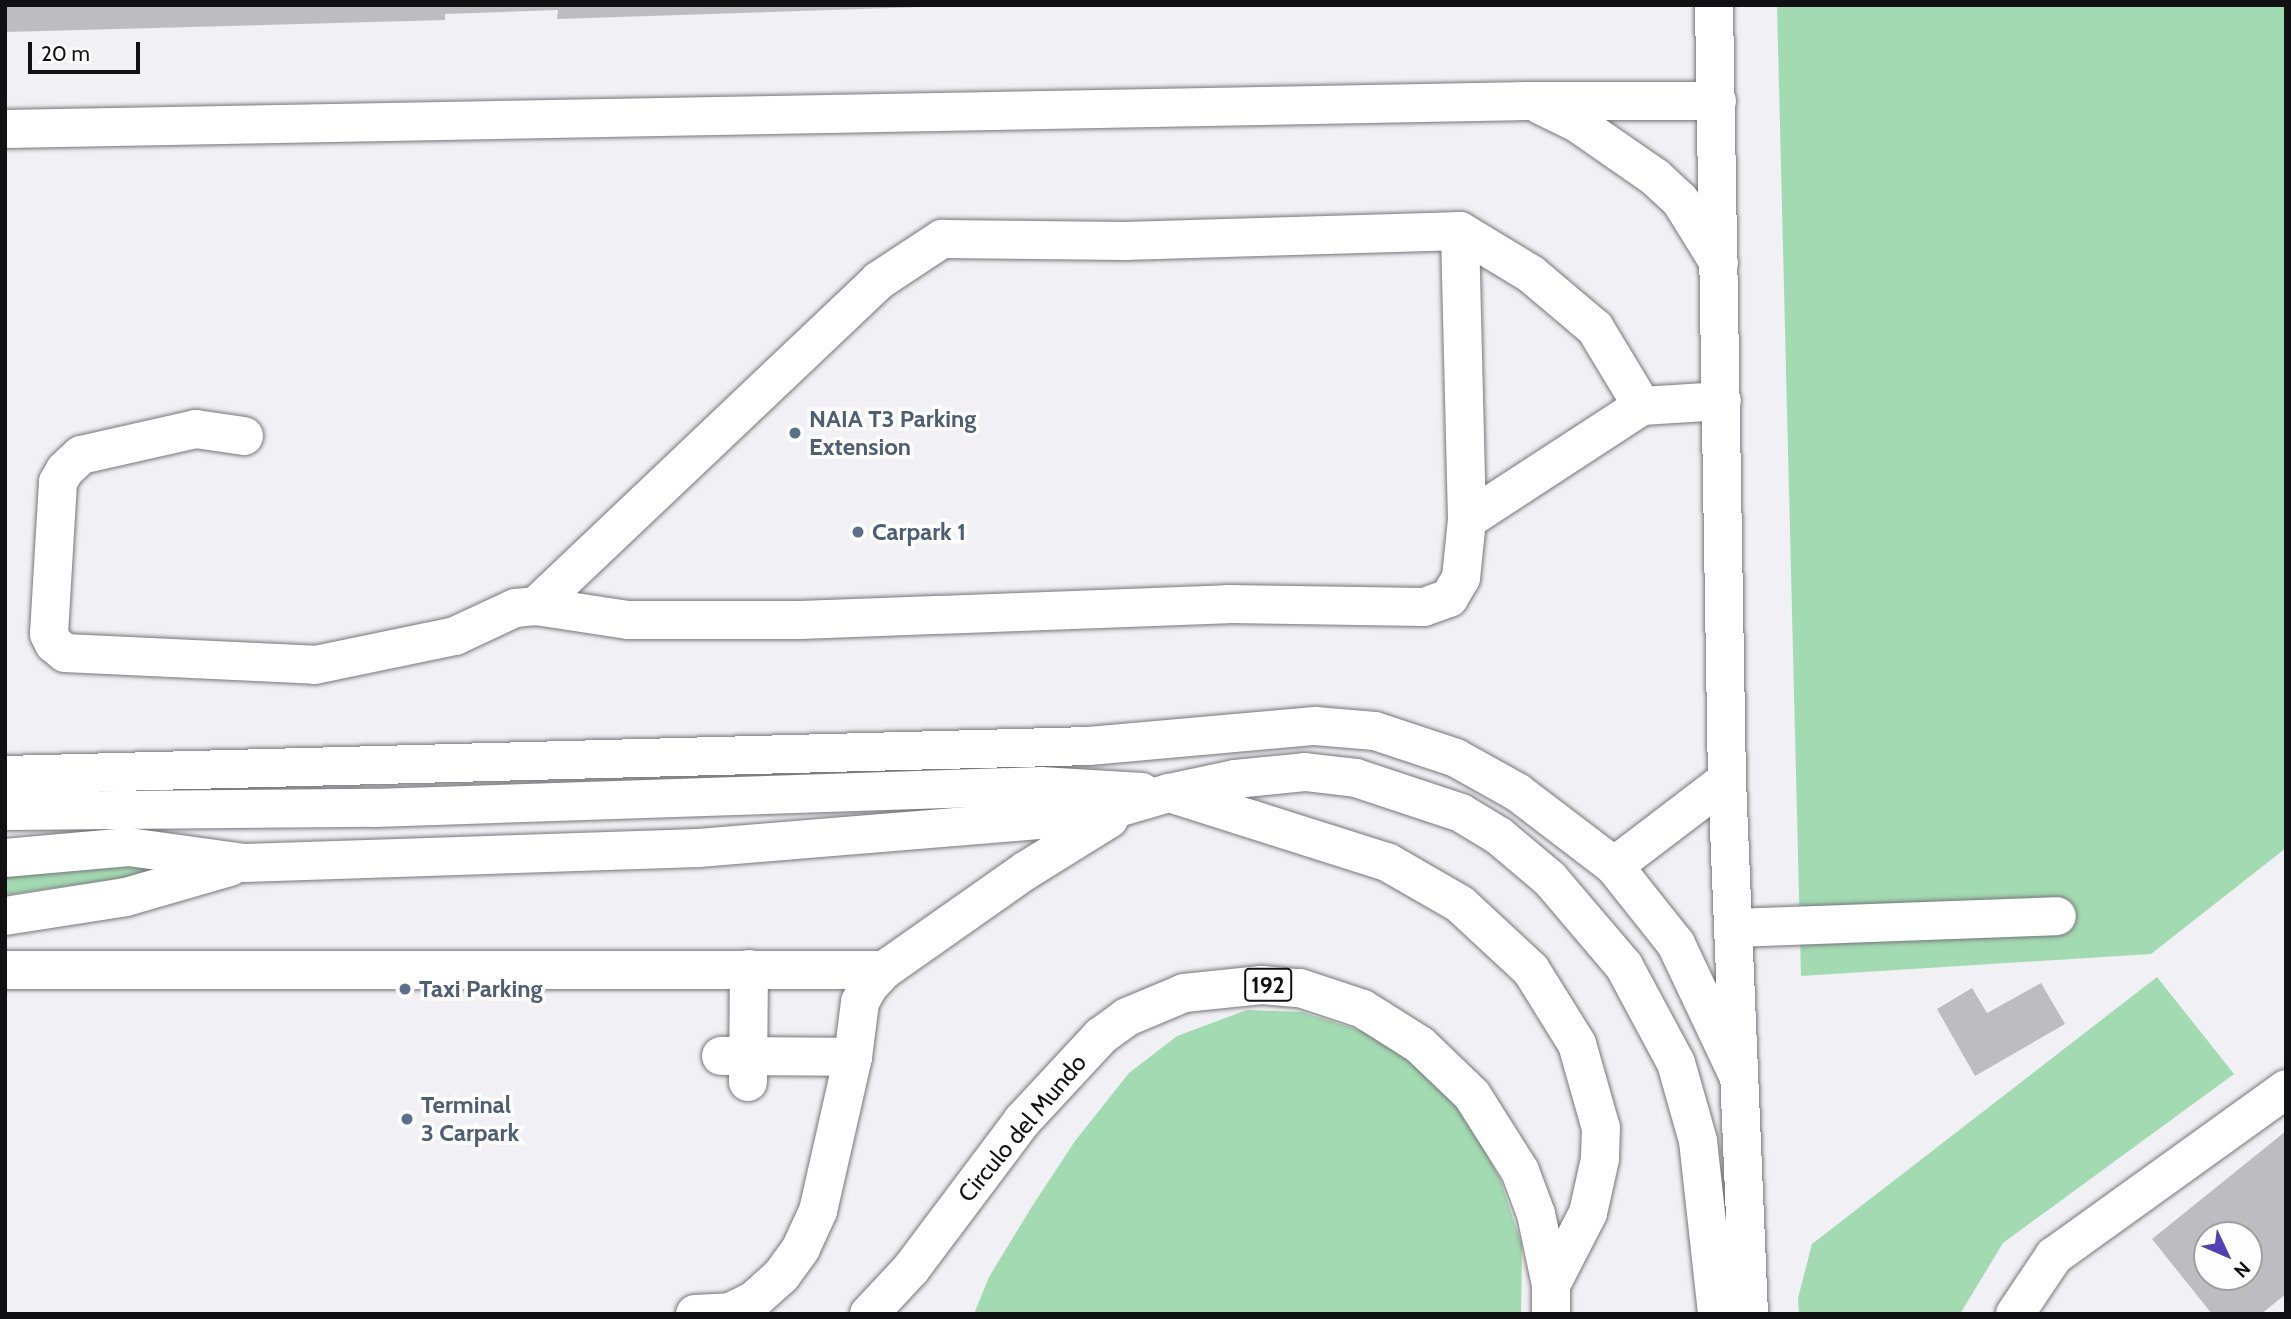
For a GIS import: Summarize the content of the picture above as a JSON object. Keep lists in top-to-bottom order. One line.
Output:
{"streets":{"main road":["192","Circulo del Mundo"]},"places":["NAIA T3 Parking Extension","Carpark 1","Taxi Parking","Terminal 3 Carpark"],"scale_bar":"20 m","north":"bottom right"}
